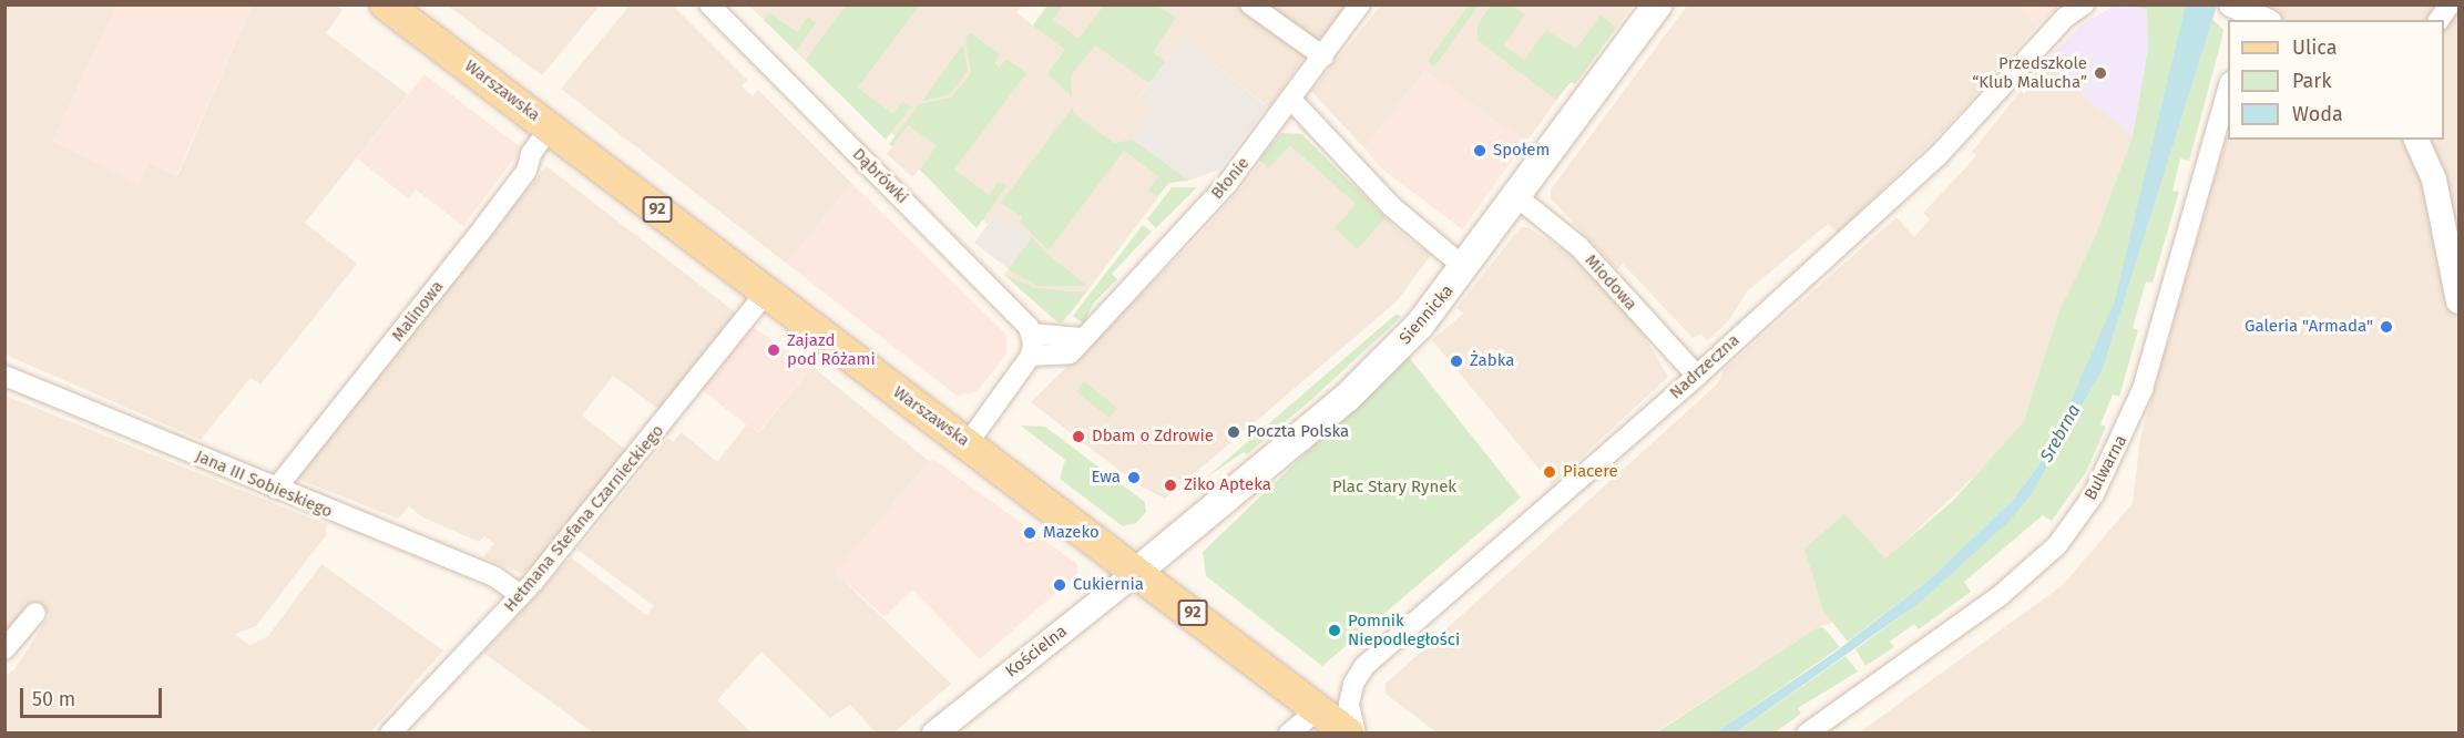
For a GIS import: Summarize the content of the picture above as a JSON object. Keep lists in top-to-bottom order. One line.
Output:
{"streets":{"main road":["Warszawska","92","Siennicka"],"street":["Dąbrówki","Błonie","Miodowa","Malinowa","Nadrzeczna","Bulwarna","Jana III Sobieskiego","Hetmana Stefana Czarnieckiego","Kościelna"]},"crossings":[["Warszawska","Malinowa"],["Warszawska","Siennicka"],["Warszawska","Hetmana Stefana Czarnieckiego"],["Warszawska","Kościelna"],["Miodowa","Siennicka"],["Miodowa","Nadrzeczna"],["Malinowa","Jana III Sobieskiego"],["Siennicka","Kościelna"],["Jana III Sobieskiego","Hetmana Stefana Czarnieckiego"]],"water":["Srebrna"],"parks":["Plac Stary Rynek"],"places":["Przedszkole “Klub Malucha”","Społem","Galeria \"Armada\"","Zajazd pod Różami","Żabka","Poczta Polska","Dbam o Zdrowie","Piacere","Ewa","Ziko Apteka","Mazeko","Cukiernia","Pomnik Niepodległości"],"legend":["Ulica","Park","Woda"],"scale_bar":"50 m"}
